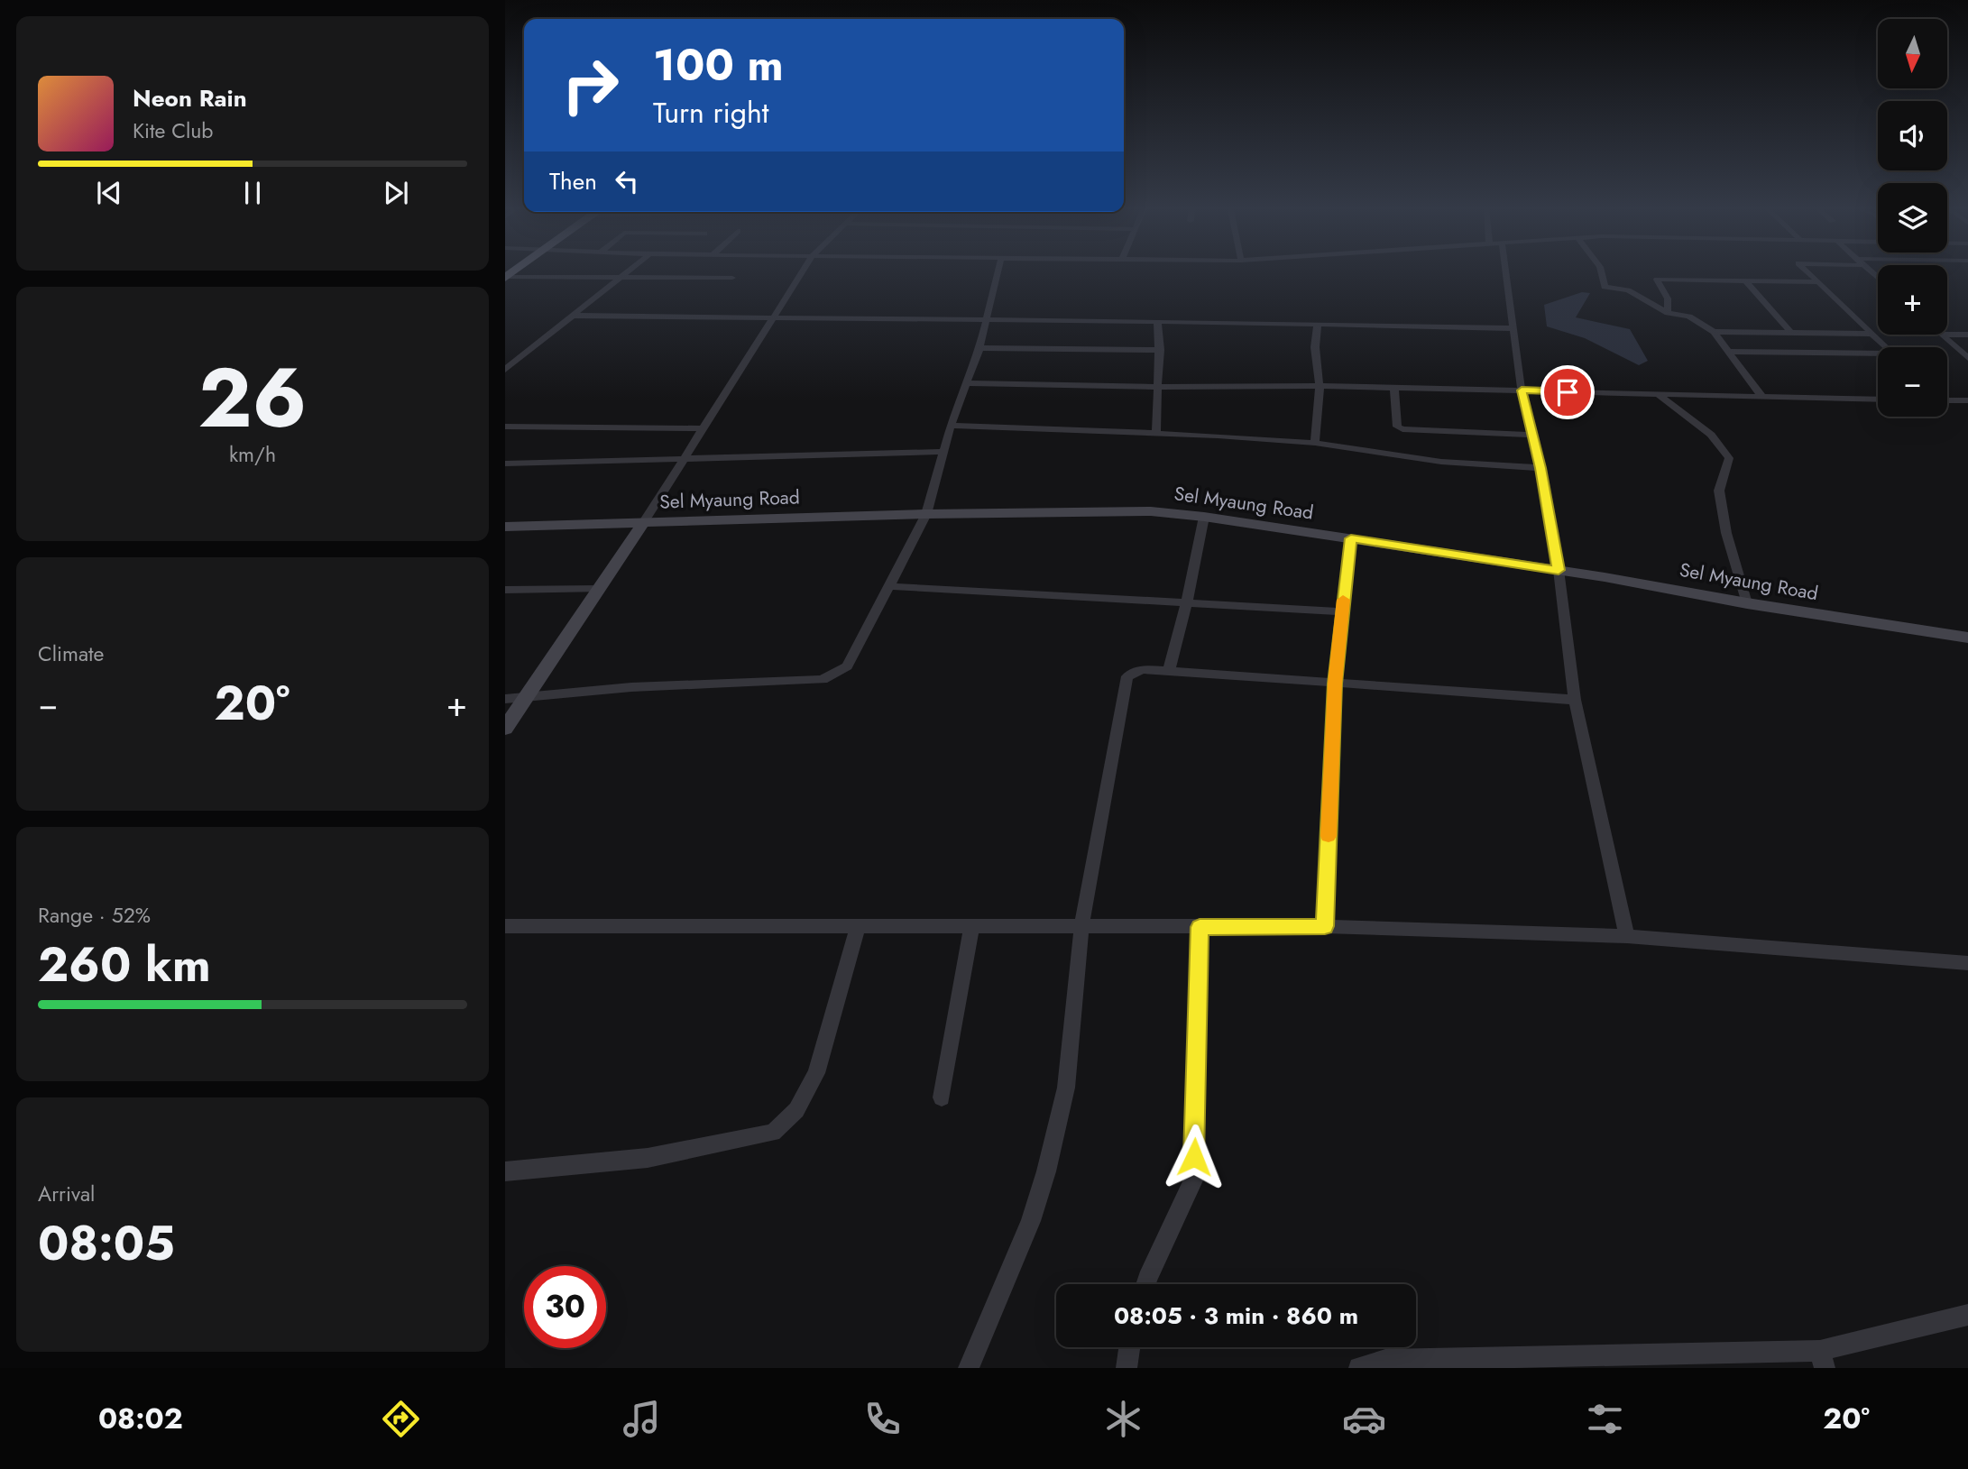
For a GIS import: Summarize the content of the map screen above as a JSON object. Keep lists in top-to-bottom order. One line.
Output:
{"streets":{"main road":["Sel Myaung Road"]},"north":"bottom","page":{"map_buttons":["+","−"],"turn":["100 m","Turn right"],"song":["Neon Rain","Kite Club"],"then":"Then","tile":[["26","km/h"],"Climate",["Range · 52%","260 km"],["Arrival","08:05"]],"heat":["−","20°","+"],"limit":"30","trip":"08:05 · 3 min · 860 m","tabs":["08:02","20°"]}}
